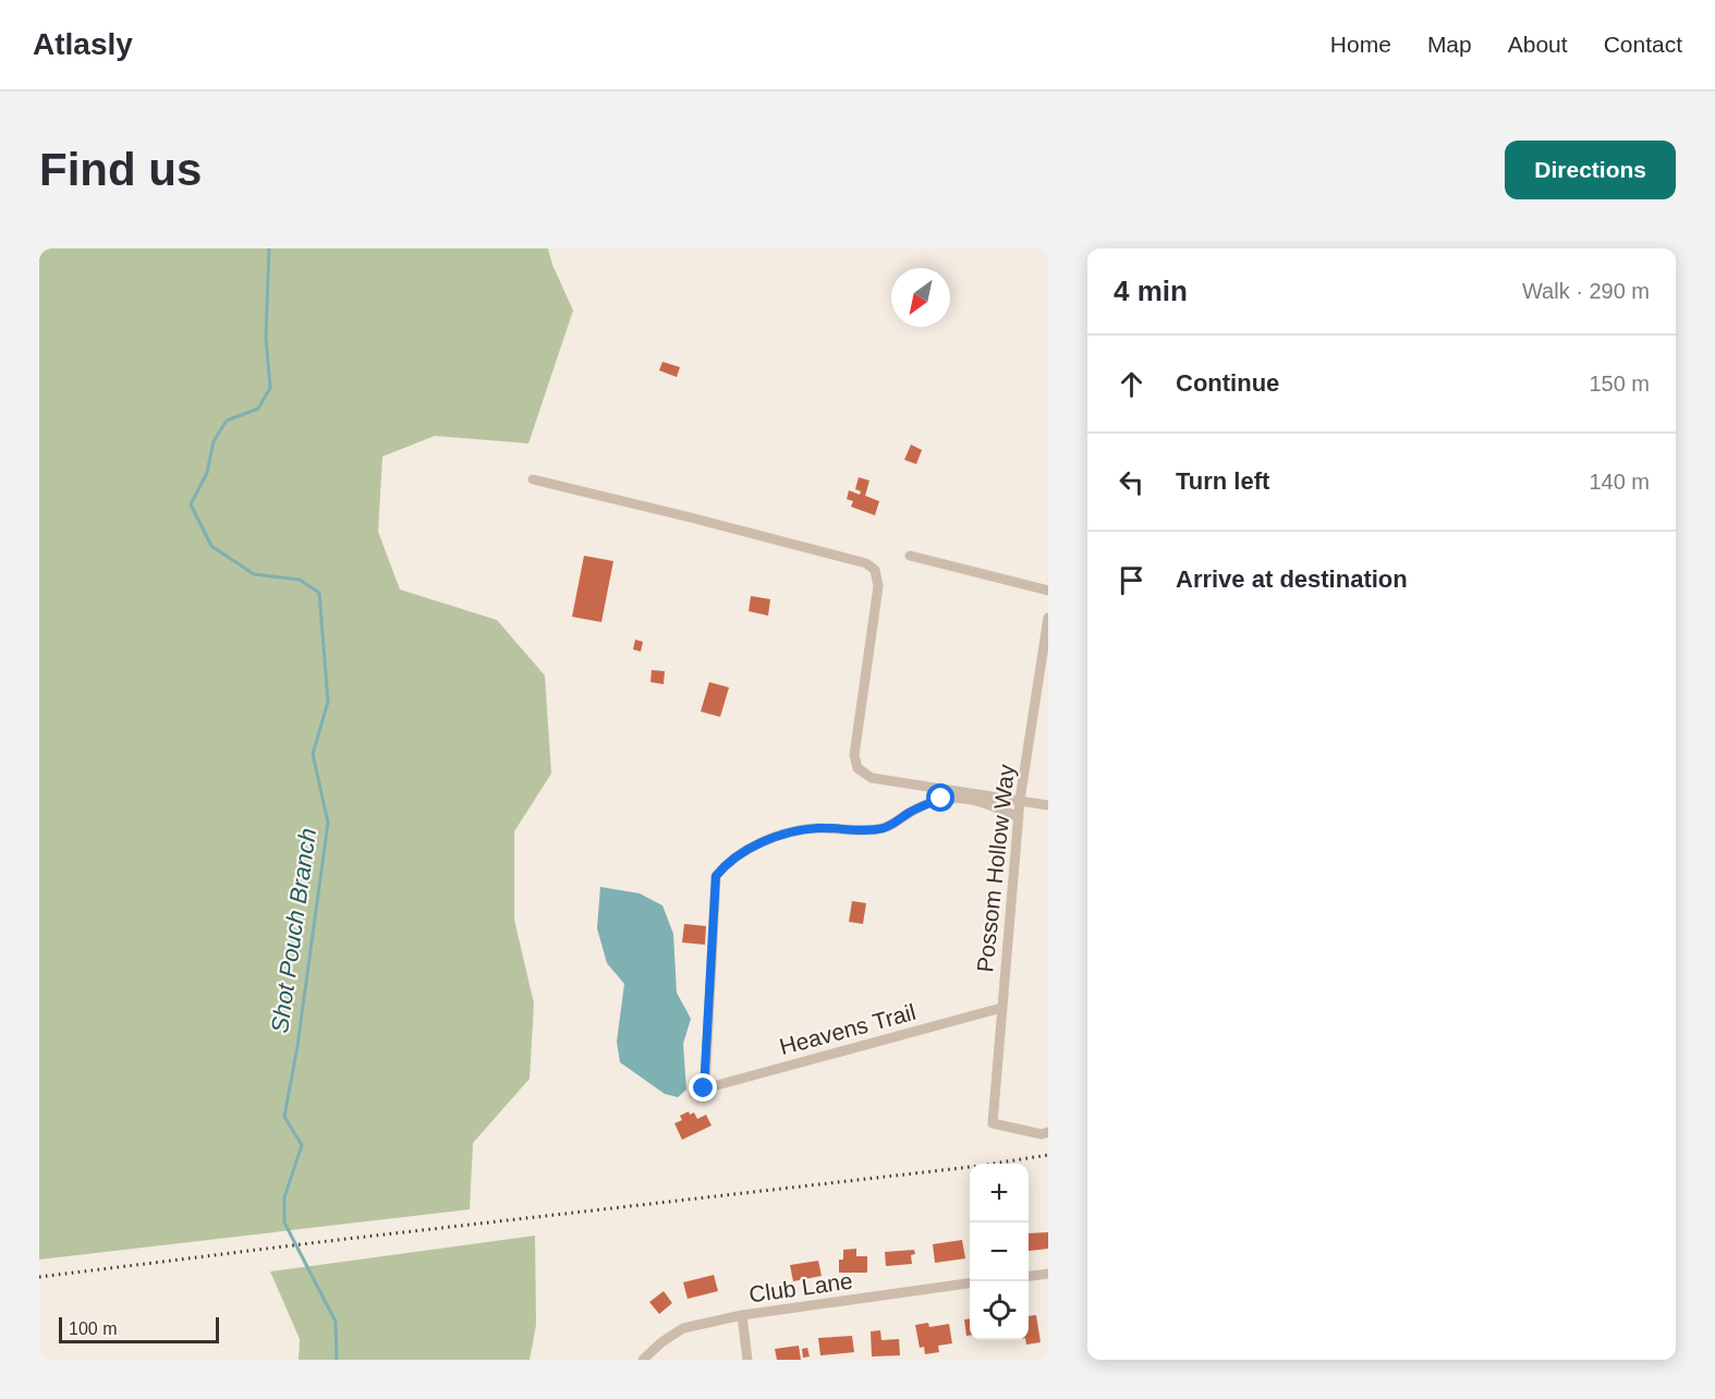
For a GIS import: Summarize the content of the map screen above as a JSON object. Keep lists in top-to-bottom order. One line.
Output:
{"streets":{"street":["Possom Hollow Way","Heavens Trail","Club Lane"]},"crossings":[["Possom Hollow Way","Heavens Trail"]],"water":["Shot Pouch Branch"],"scale_bar":"100 m","north":"bottom left","page":{"header":"Atlasly","nav":["Home","Map","About","Contact"],"buttons":"Directions","title":"Find us","heading":["4 min","Walk · 290 m"],"list":[["Continue","150 m"],["Turn left","140 m"],"Arrive at destination"],"map_buttons":["+","−"],"scale":"100 m"}}
